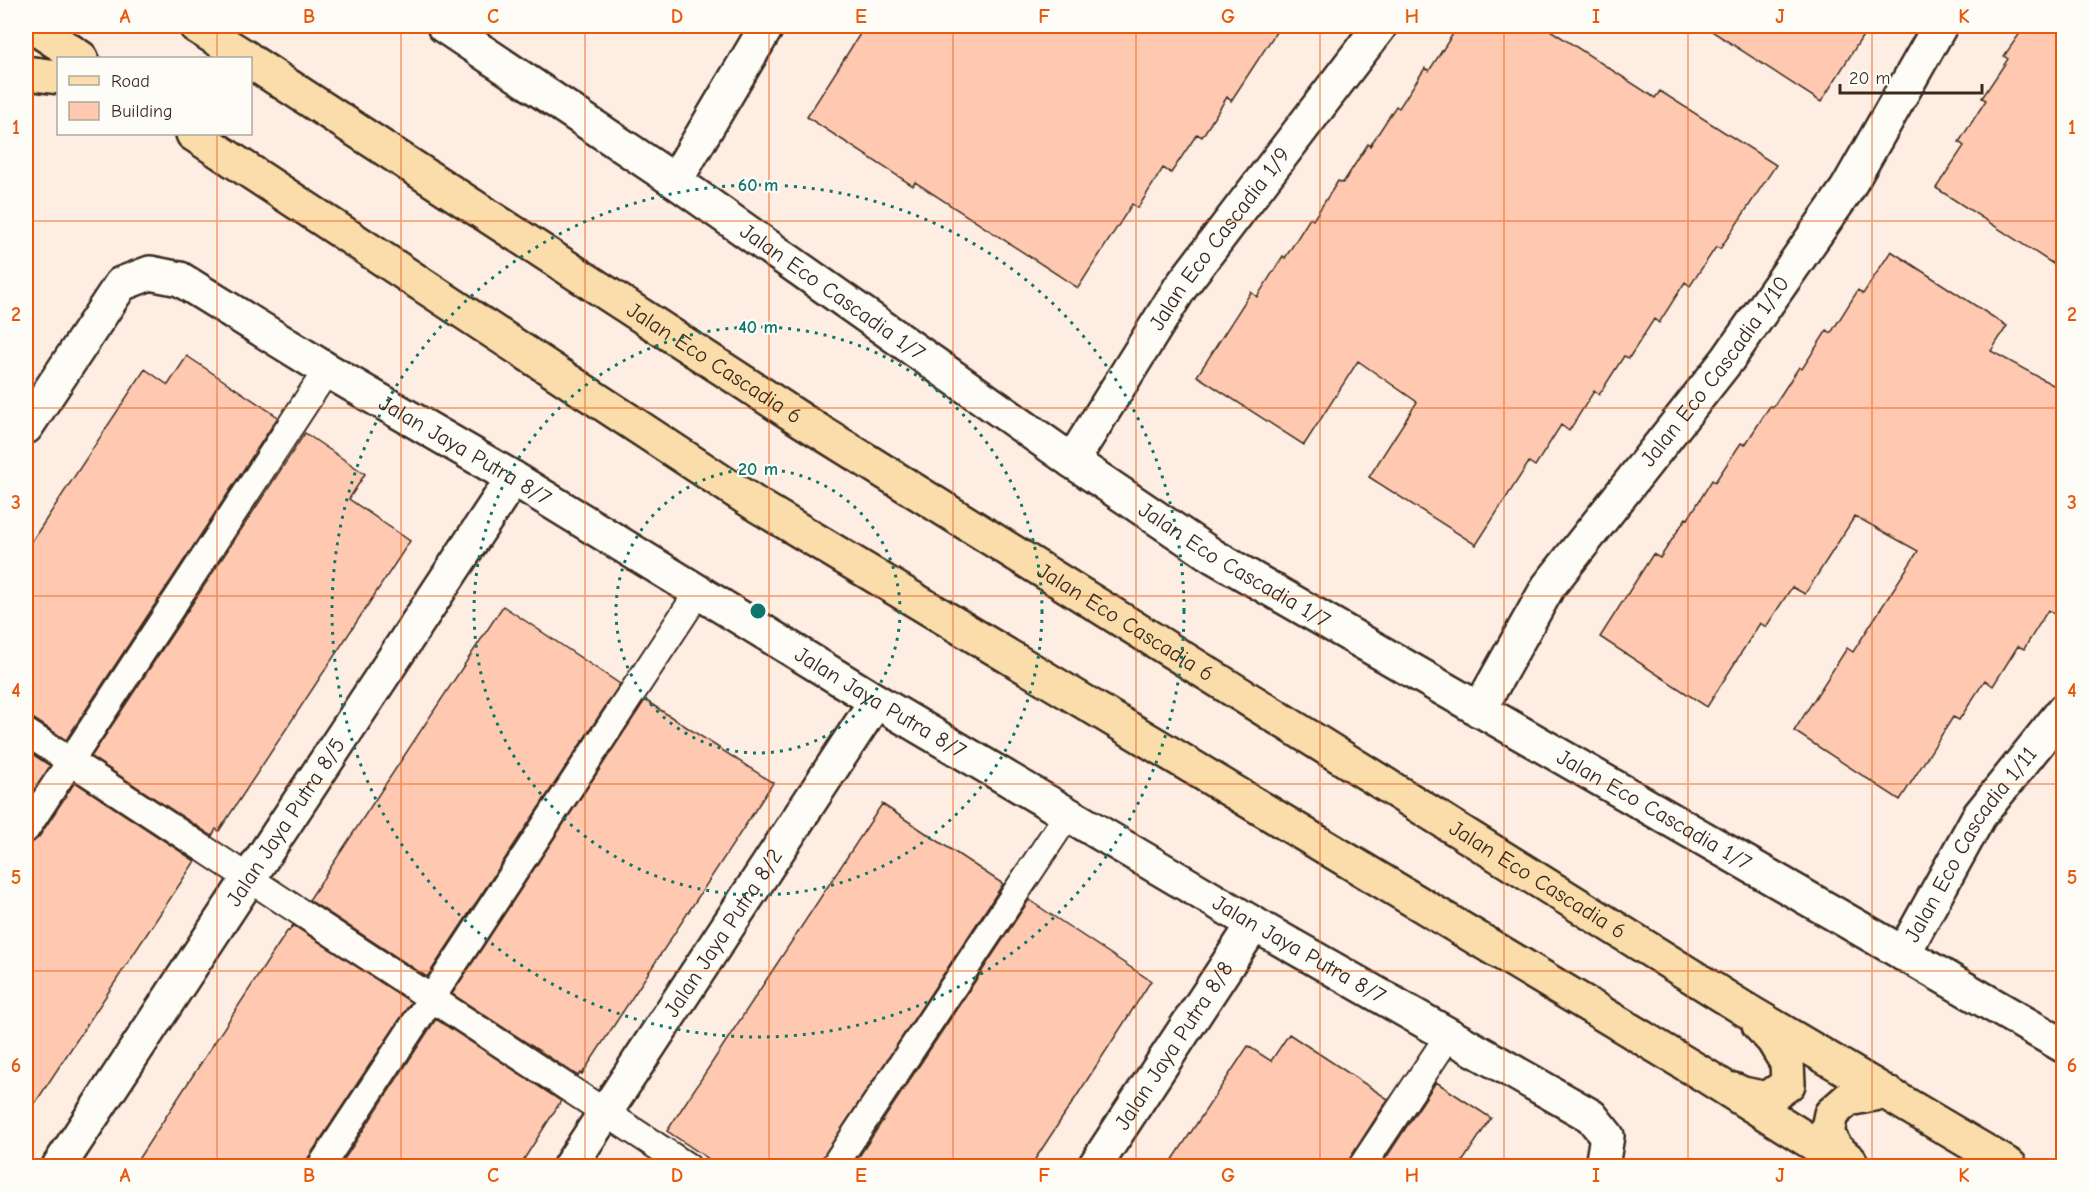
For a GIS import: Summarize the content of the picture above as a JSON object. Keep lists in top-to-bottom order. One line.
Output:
{"streets":{"main road":["Jalan Eco Cascadia 6"],"street":["Jalan Eco Cascadia 1/9","Jalan Eco Cascadia 1/7","Jalan Eco Cascadia 1/10","Jalan Jaya Putra 8/7","Jalan Jaya Putra 8/5","Jalan Eco Cascadia 1/11","Jalan Jaya Putra 8/2","Jalan Jaya Putra 8/8"]},"crossings":[["Jalan Eco Cascadia 1/9","Jalan Eco Cascadia 1/7"],["Jalan Eco Cascadia 1/7","Jalan Eco Cascadia 1/10"],["Jalan Eco Cascadia 1/7","Jalan Eco Cascadia 1/11"],["Jalan Jaya Putra 8/7","Jalan Jaya Putra 8/5"],["Jalan Jaya Putra 8/7","Jalan Jaya Putra 8/2"],["Jalan Jaya Putra 8/7","Jalan Jaya Putra 8/8"]],"legend":["Road","Building"],"scale_bar":"20 m","grid":{"columns":["A","B","C","D","E","F","G","H","I","J","K"],"rows":["1","2","3","4","5","6"]},"rings":["60 m","40 m","20 m"]}
